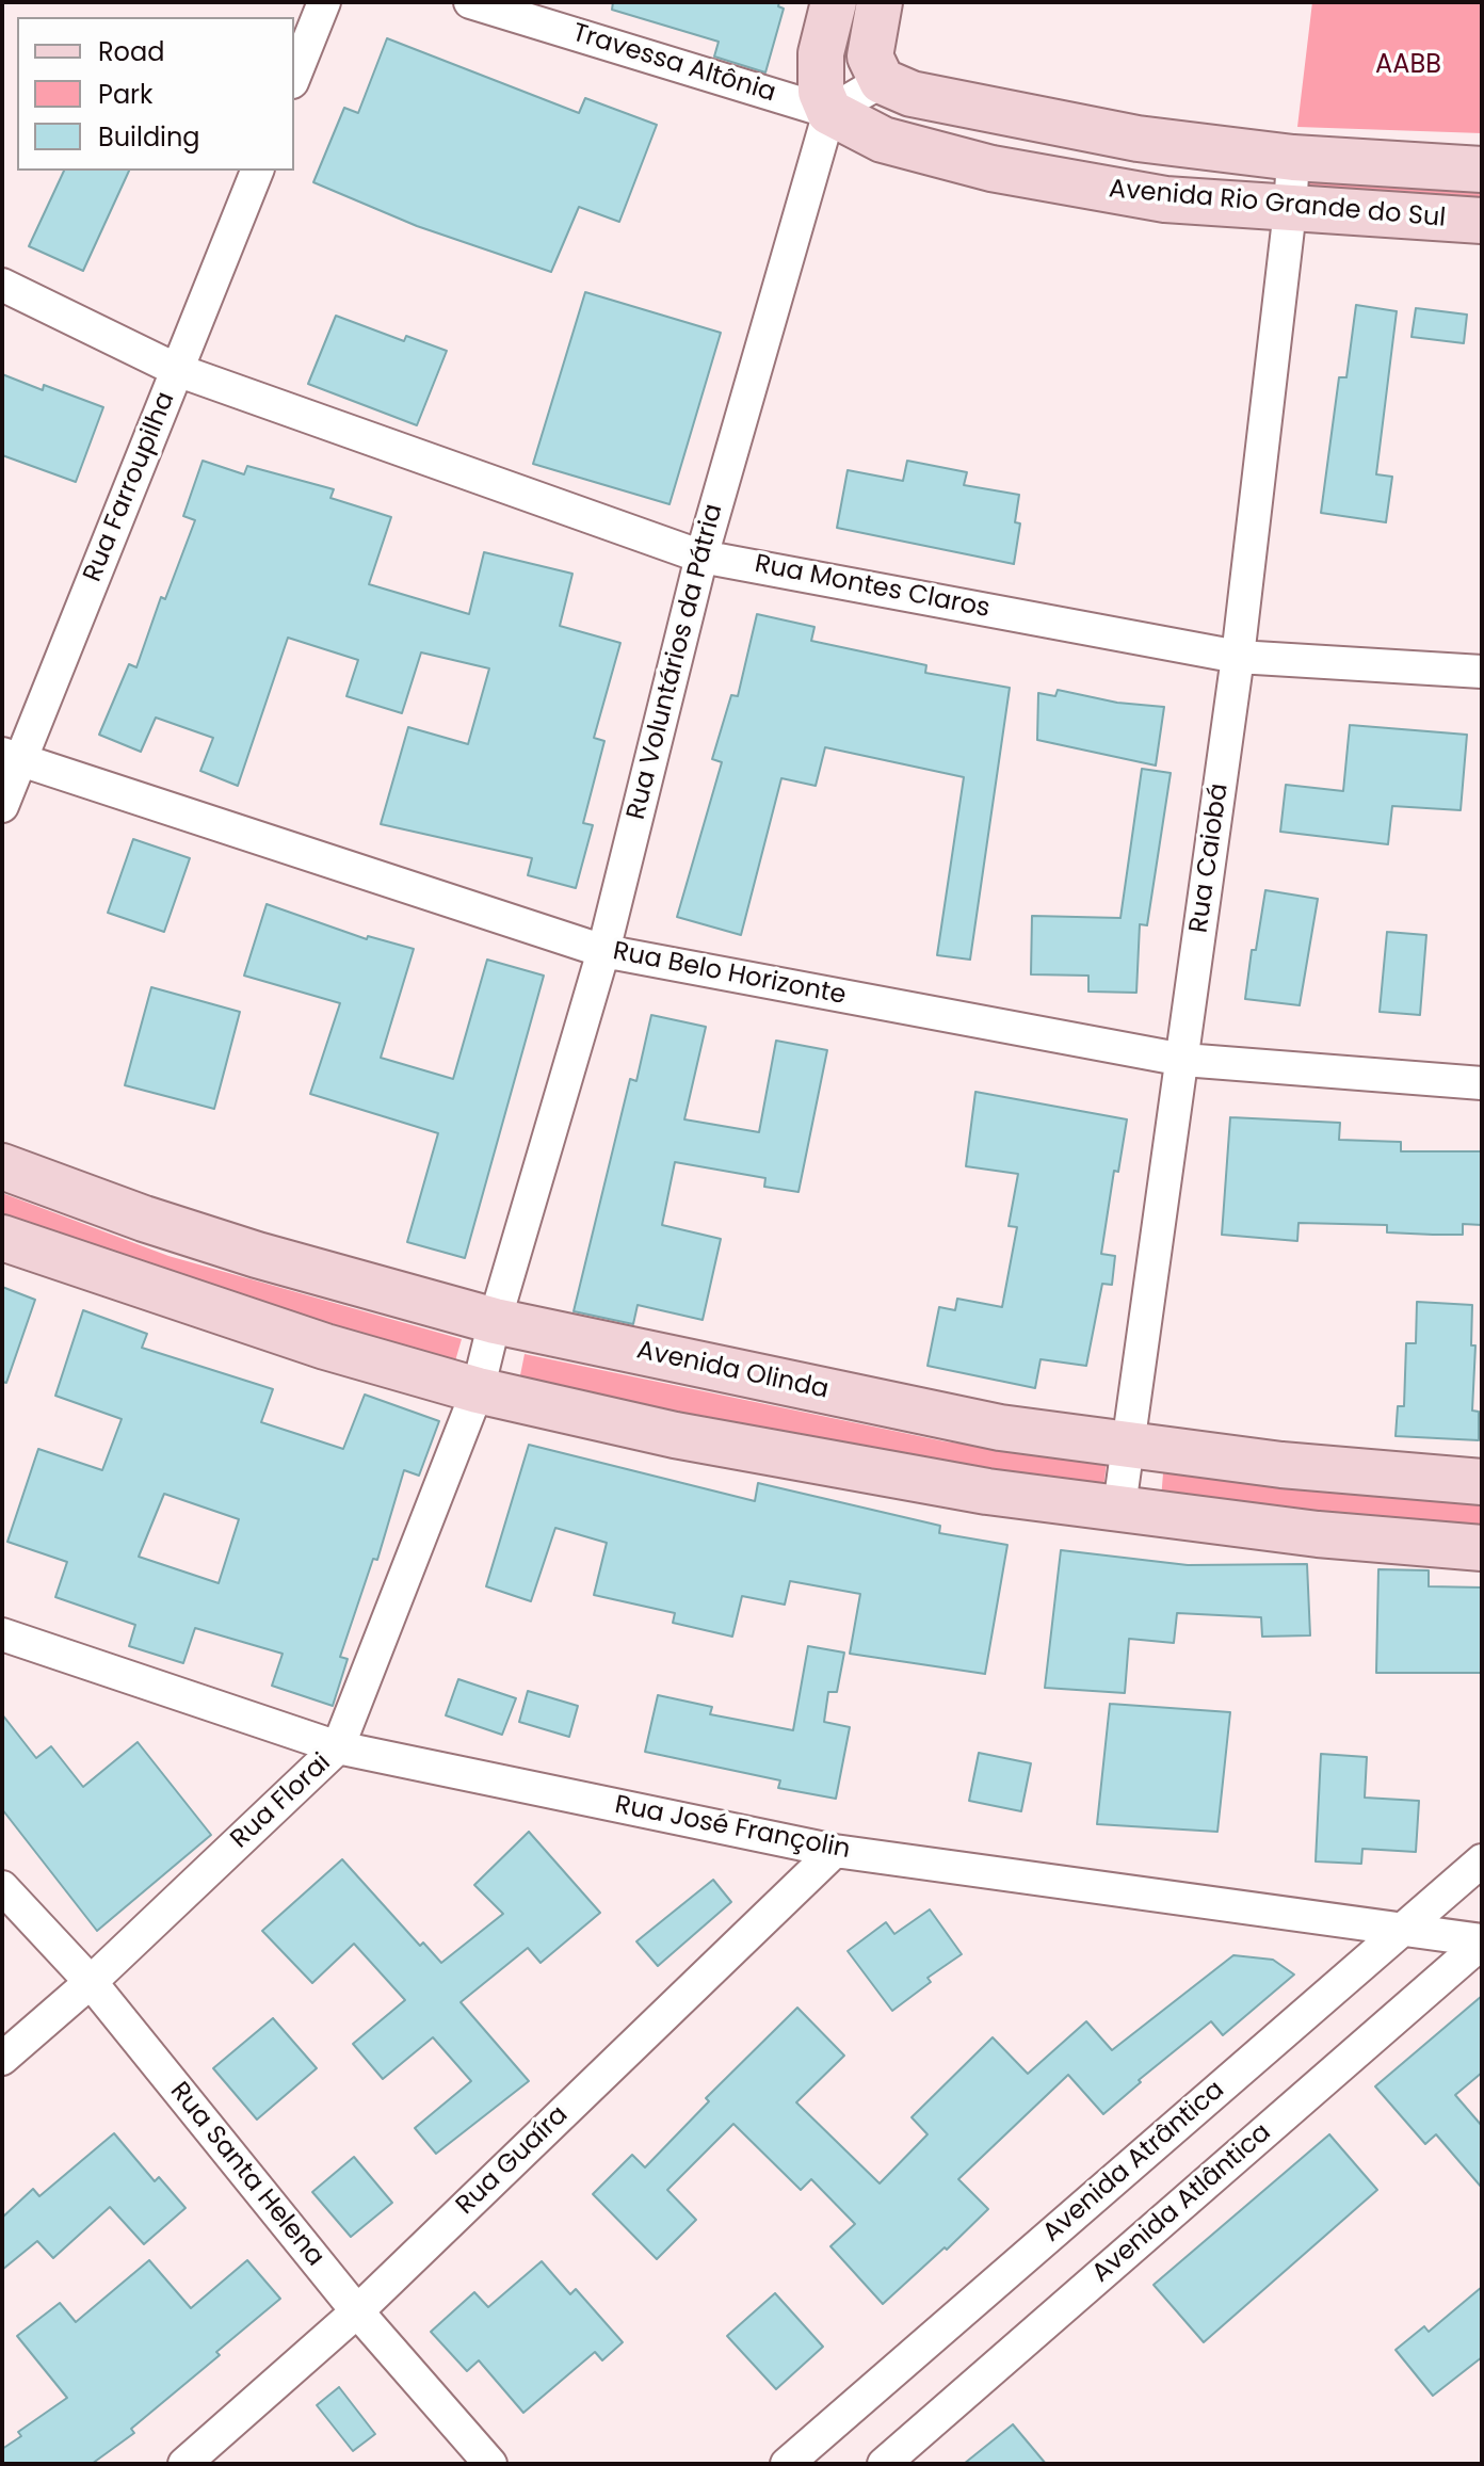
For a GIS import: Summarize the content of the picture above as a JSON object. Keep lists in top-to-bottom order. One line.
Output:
{"streets":{"street":["Travessa Altônia","Avenida Rio Grande do Sul","Rua Farroupilha","Rua Montes Claros","Rua Voluntários da Pátria","Rua Caiobá","Rua Belo Horizonte","Avenida Olinda","Rua Florai","Rua José Françolin","Rua Guaíra","Avenida Atrântica","Rua Santa Helena","Avenida Atlântica"]},"crossings":[["Travessa Altônia","Avenida Rio Grande do Sul"],["Travessa Altônia","Rua Voluntários da Pátria"],["Avenida Rio Grande do Sul","Rua Voluntários da Pátria"],["Avenida Rio Grande do Sul","Rua Caiobá"],["Rua Farroupilha","Rua Montes Claros"],["Rua Farroupilha","Rua Belo Horizonte"],["Rua Montes Claros","Rua Voluntários da Pátria"],["Rua Montes Claros","Rua Caiobá"],["Rua Voluntários da Pátria","Rua Belo Horizonte"],["Rua Voluntários da Pátria","Avenida Olinda"],["Rua Voluntários da Pátria","Rua Florai"],["Rua Caiobá","Rua Belo Horizonte"],["Rua Caiobá","Avenida Olinda"],["Avenida Olinda","Rua Florai"],["Rua Florai","Rua José Françolin"],["Rua Florai","Rua Santa Helena"],["Rua José Françolin","Rua Guaíra"],["Rua José Françolin","Avenida Atrântica"],["Rua José Françolin","Avenida Atlântica"],["Rua Guaíra","Rua Santa Helena"]],"parks":["AABB"],"legend":["Road","Park","Building"]}
